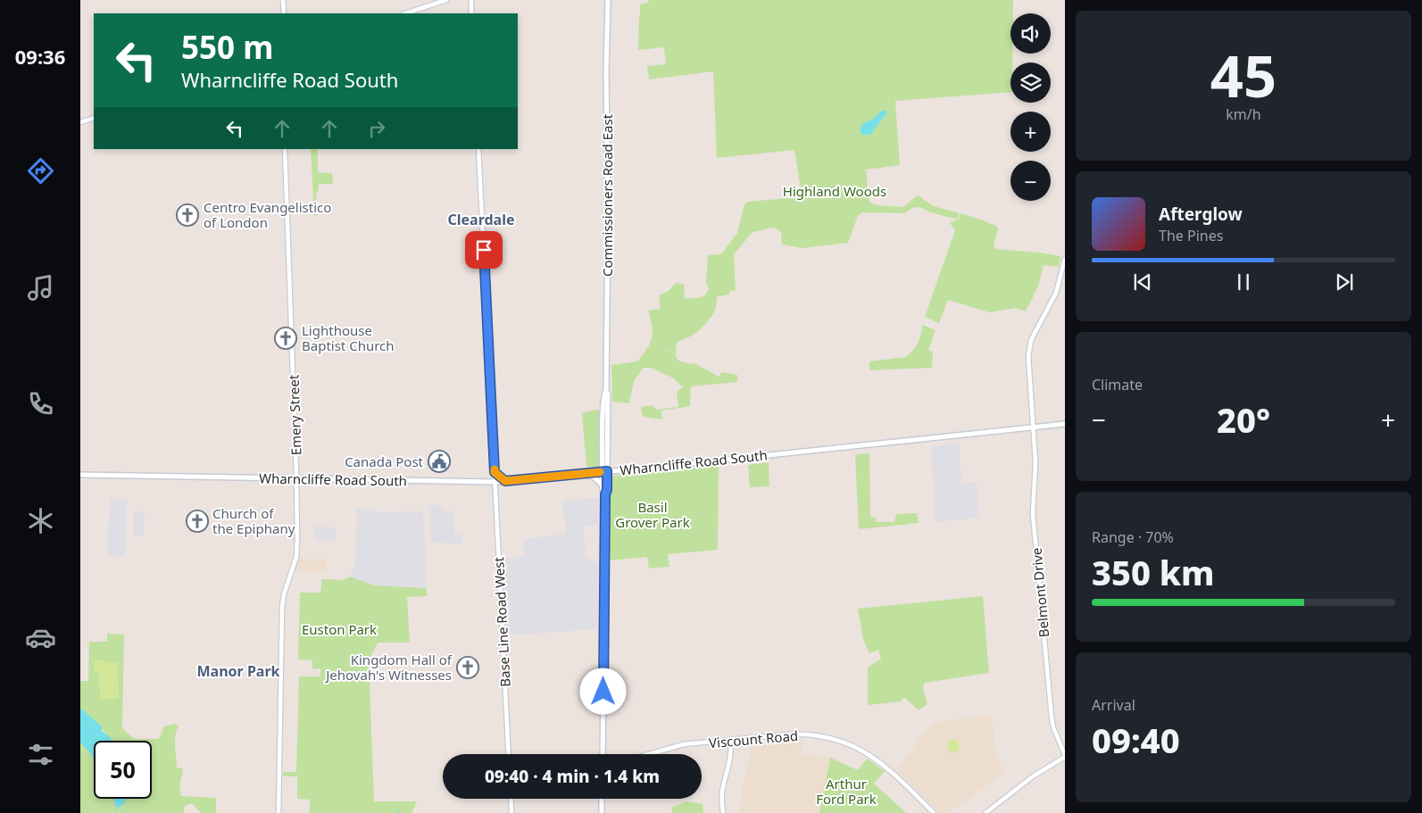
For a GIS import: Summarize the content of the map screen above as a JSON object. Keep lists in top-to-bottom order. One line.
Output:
{"streets":{"main road":["Commissioners Road East","Wharncliffe Road South"],"street":["Emery Street","Belmont Drive","Base Line Road West","Viscount Road"]},"crossings":[["Commissioners Road East","Wharncliffe Road South"],["Emery Street","Wharncliffe Road South"],["Wharncliffe Road South","Belmont Drive"],["Wharncliffe Road South","Base Line Road West"]],"districts":["Cleardale","Manor Park"],"parks":["Highland Woods","Basil Grover Park","Euston Park","Arthur Ford Park"],"places":{"church":["Centro Evangelistico of London","Lighthouse Baptist Church","Church of the Epiphany","Kingdom Hall of Jehovah's Witnesses"],"public building":["Canada Post"]},"page":{"tabs":"09:36","tile":[["45","km/h"],"Climate",["Range · 70%","350 km"],["Arrival","09:40"]],"map_buttons":["+","−"],"turn":["550 m","Wharncliffe Road South"],"song":["Afterglow","The Pines"],"heat":["−","20°","+"],"limit":"50","trip":"09:40 · 4 min · 1.4 km"}}
